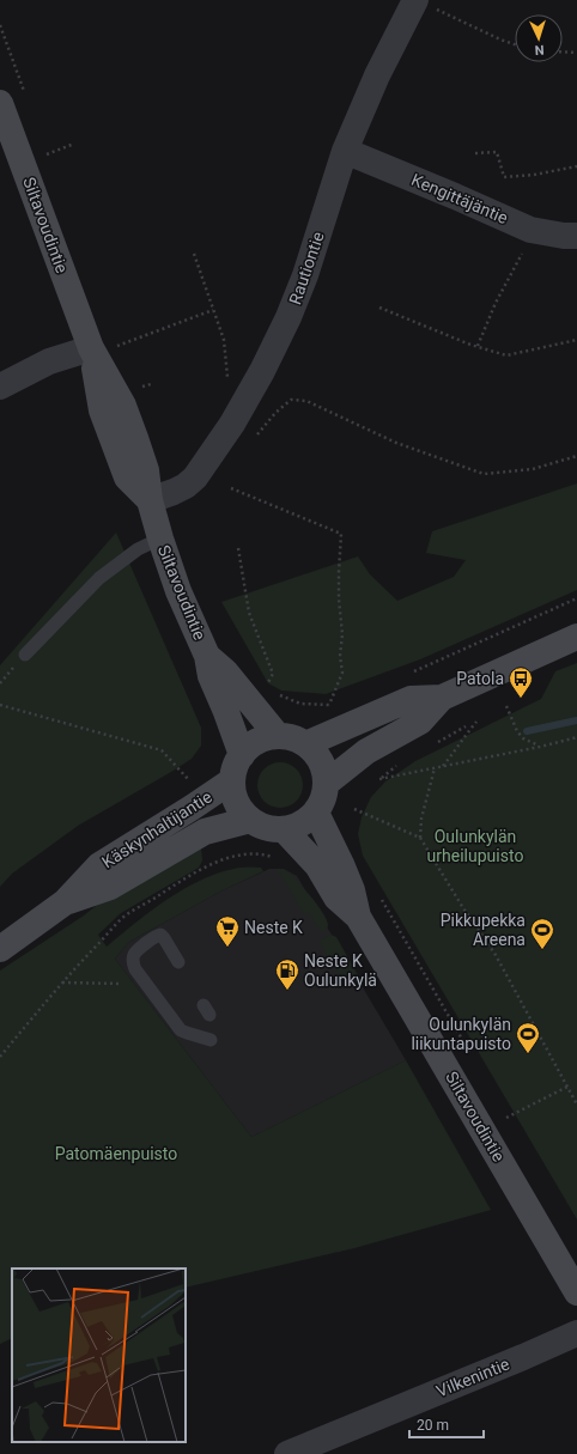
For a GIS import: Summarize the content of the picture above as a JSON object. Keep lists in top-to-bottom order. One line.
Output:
{"streets":{"main road":["Siltavoudintie","Käskynhaltijantie"],"street":["Kengittäjäntie","Rautiontie","Vilkenintie"]},"crossings":[["Kengittäjäntie","Rautiontie"],["Siltavoudintie","Rautiontie"],["Siltavoudintie","Käskynhaltijantie"]],"parks":["Oulunkylän urheilupuisto","Patomäenpuisto"],"places":{"bus stop":["Patola"],"supermarket":["Neste K"],"sports":["Pikkupekka Areena","Oulunkylän liikuntapuisto"],"fuel station":["Neste K Oulunkylä"]},"scale_bar":"20 m","north":"bottom"}
